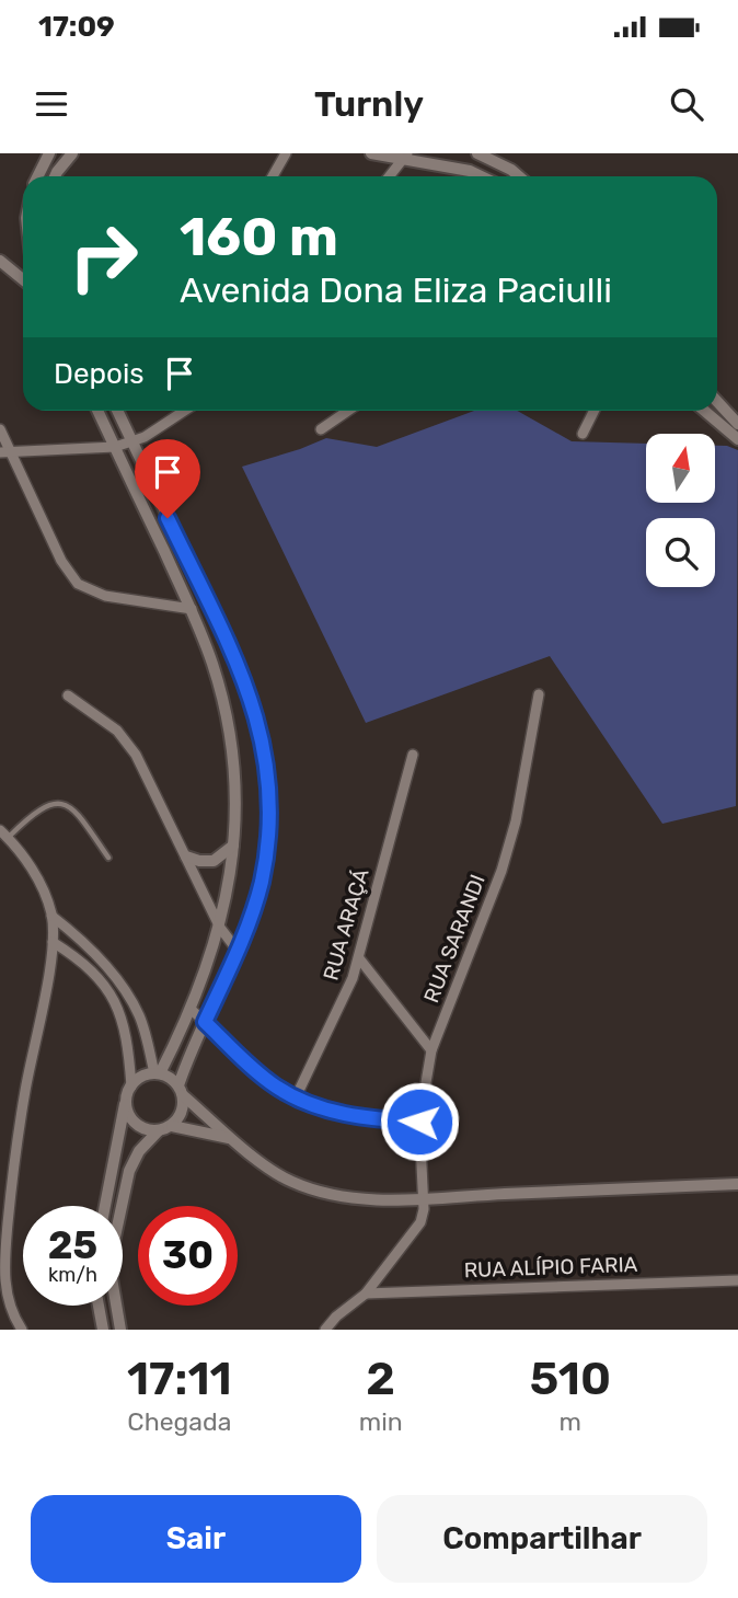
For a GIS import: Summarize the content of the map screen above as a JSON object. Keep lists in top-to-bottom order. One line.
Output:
{"streets":{"street":["RUA ARAÇÁ","RUA SARANDI","RUA ALÍPIO FARIA"]},"crossings":[["RUA SARANDI","RUA ALÍPIO FARIA"]],"north":"top","page":{"status":"17:09","header":"Turnly","turn":["160 m","Avenida Dona Eliza Paciulli"],"then":"Depois","speed":"25 km/h","limit":"30","eta":["17:11","Chegada","2","min","510","m"],"buttons":["Sair","Compartilhar"]}}
